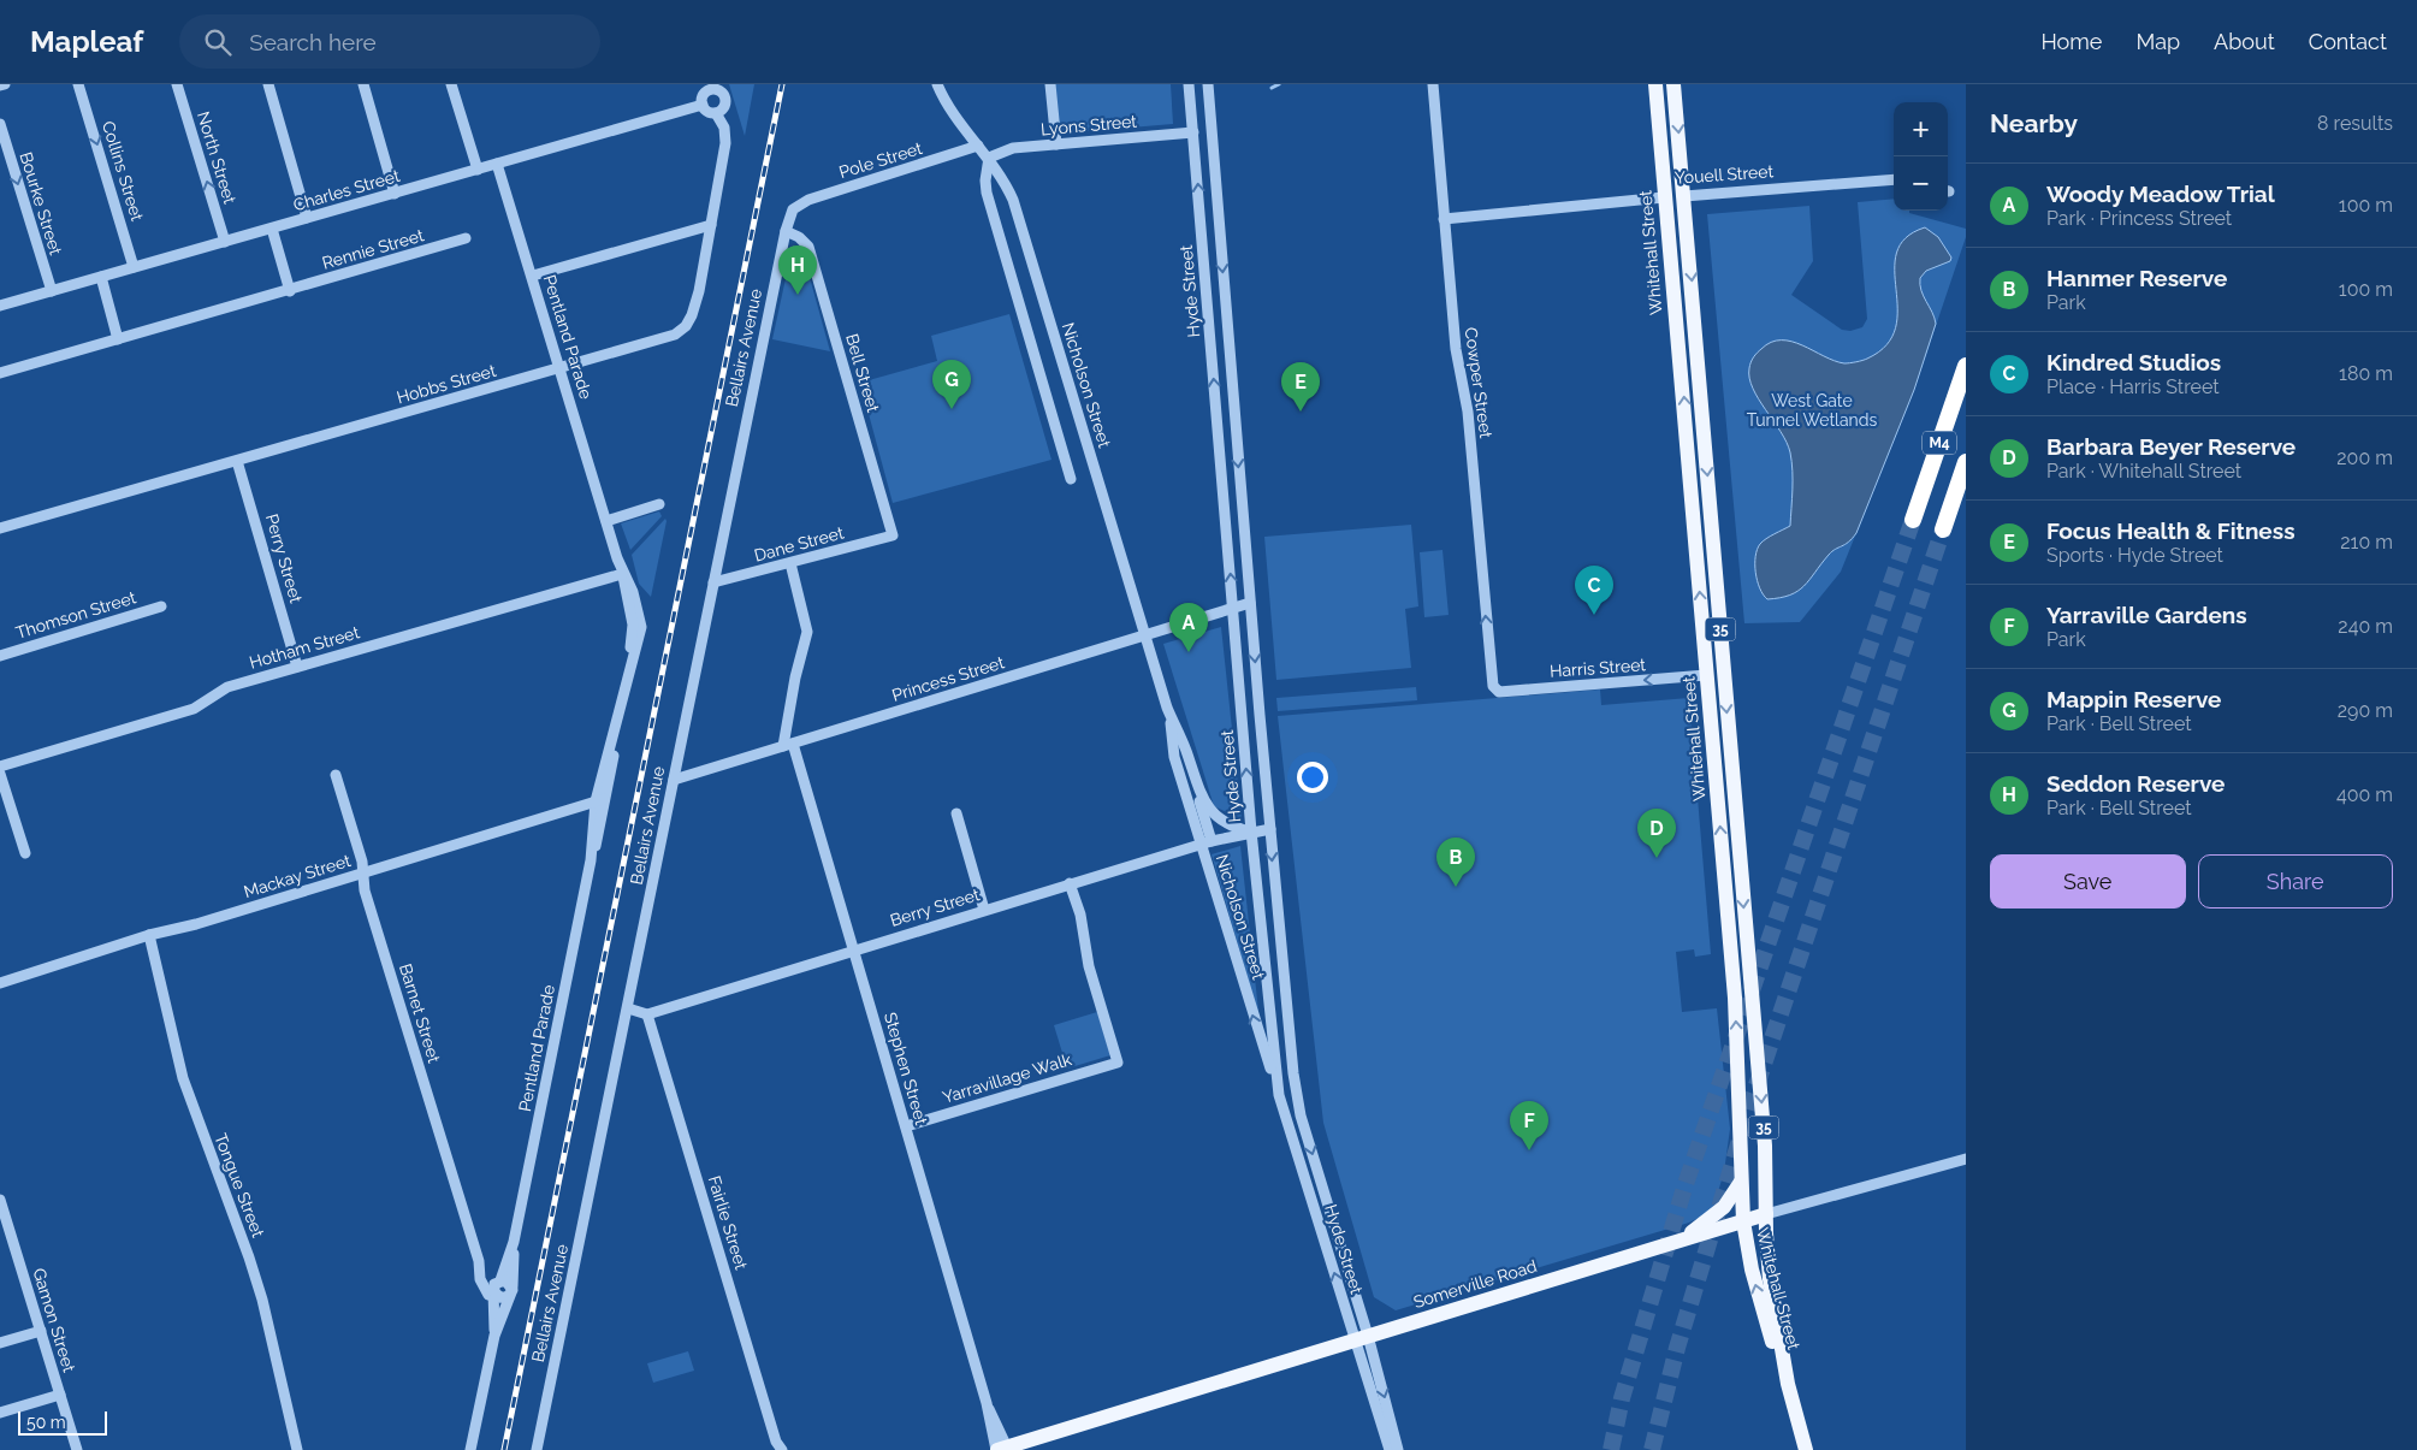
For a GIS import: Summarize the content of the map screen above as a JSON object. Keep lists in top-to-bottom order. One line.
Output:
{"streets":{"highway":["M4"],"main road":["Youell Street","Whitehall Street","35","Somerville Road"],"street":["Lyons Street","North Street","Pole Street","Collins Street","Charles Street","Bourke Street","Rennie Street","Hyde Street","Pentland Parade","Bellairs Avenue","Bell Street","Cowper Street","Hobbs Street","Nicholson Street","Dane Street","Perry Street","Thomson Street","Hotham Street","Harris Street","Princess Street","Mackay Street","Berry Street","Barnet Street","Stephen Street","Yarravillage Walk","Tongue Street","Fairlie Street","Gamon Street"]},"crossings":[["Lyons Street","Hyde Street"],["Lyons Street","Nicholson Street"],["North Street","Charles Street"],["Pole Street","Bellairs Avenue"],["Pole Street","Nicholson Street"],["Collins Street","Charles Street"],["Youell Street","Whitehall Street"],["Youell Street","Cowper Street"],["Charles Street","Bourke Street"],["Charles Street","Pentland Parade"],["Charles Street","Hobbs Street"],["Whitehall Street","Harris Street"],["Whitehall Street","Somerville Road"],["Hyde Street","Nicholson Street"],["Hyde Street","Princess Street"],["Hyde Street","Berry Street"],["Hyde Street","Somerville Road"],["Pentland Parade","Hobbs Street"],["Pentland Parade","Hotham Street"],["Pentland Parade","Mackay Street"],["Pentland Parade","Barnet Street"],["Bellairs Avenue","Bell Street"],["Bellairs Avenue","Dane Street"],["Bellairs Avenue","Princess Street"],["Bell Street","Dane Street"],["Cowper Street","Harris Street"],["Hobbs Street","Perry Street"],["Nicholson Street","Princess Street"],["Nicholson Street","Berry Street"],["Dane Street","Stephen Street"],["Perry Street","Hotham Street"],["Princess Street","Stephen Street"],["Mackay Street","Barnet Street"],["Mackay Street","Tongue Street"],["Berry Street","Stephen Street"],["Berry Street","Yarravillage Walk"],["Berry Street","Fairlie Street"],["Stephen Street","Yarravillage Walk"],["Stephen Street","Somerville Road"]],"one_way":["Collins Street","Bourke Street","Cowper Street","Harris Street"],"parks":["West Gate Tunnel Wetlands"],"scale_bar":"50 m","page":{"header":"Mapleaf","search":"Search here","nav":["Home","Map","About","Contact"],"heading":["Nearby","8 results"],"map_buttons":["+","−"],"list":[{"mark":"A","name":"Woody Meadow Trial","note":"Park · Princess Street","value":"100 m"},{"mark":"B","name":"Hanmer Reserve","note":"Park","value":"100 m"},{"mark":"C","name":"Kindred Studios","note":"Place · Harris Street","value":"180 m"},{"mark":"D","name":"Barbara Beyer Reserve","note":"Park · Whitehall Street","value":"200 m"},{"mark":"E","name":"Focus Health & Fitness","note":"Sports · Hyde Street","value":"210 m"},{"mark":"F","name":"Yarraville Gardens","note":"Park","value":"240 m"},{"mark":"G","name":"Mappin Reserve","note":"Park · Bell Street","value":"290 m"},{"mark":"H","name":"Seddon Reserve","note":"Park · Bell Street","value":"400 m"}],"pins":["H","G","E","C","A","D","B","F"],"buttons":["Save","Share"],"scale":"50 m"}}
